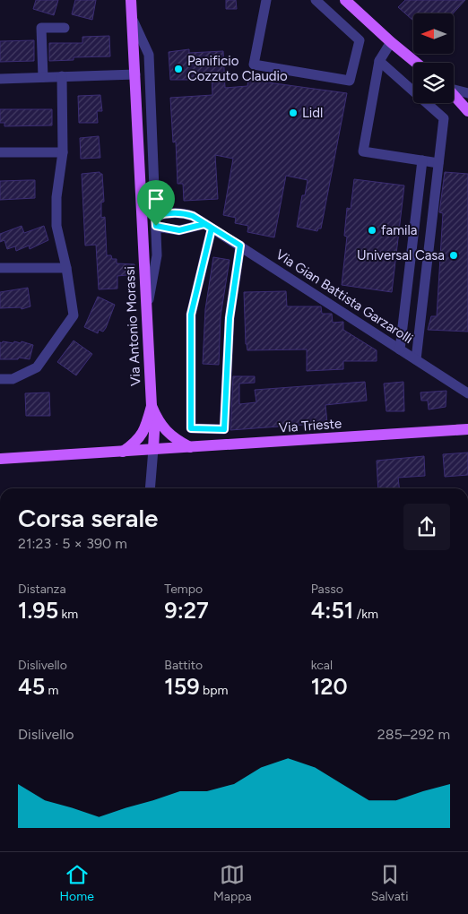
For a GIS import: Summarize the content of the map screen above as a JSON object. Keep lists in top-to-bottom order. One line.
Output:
{"streets":{"main road":["Via Antonio Morassi","Via Trieste"],"street":["Via Gian Battista Garzarolli"]},"crossings":[["Via Antonio Morassi","Via Trieste"]],"places":["Panificio Cozzuto Claudio","Lidl","famila","Universal Casa"],"north":"left","page":{"heading":["Corsa serale","21:23 · 5 × 390 m"],"stats":[["Distanza","1.95 km"],["Tempo","9:27"],["Passo","4:51 /km"],["Dislivello","45 m"],["Battito","159 bpm"],["kcal","120"]],"chart":["Dislivello","285–292 m"],"tabs":["Home","Mappa","Salvati"]}}
